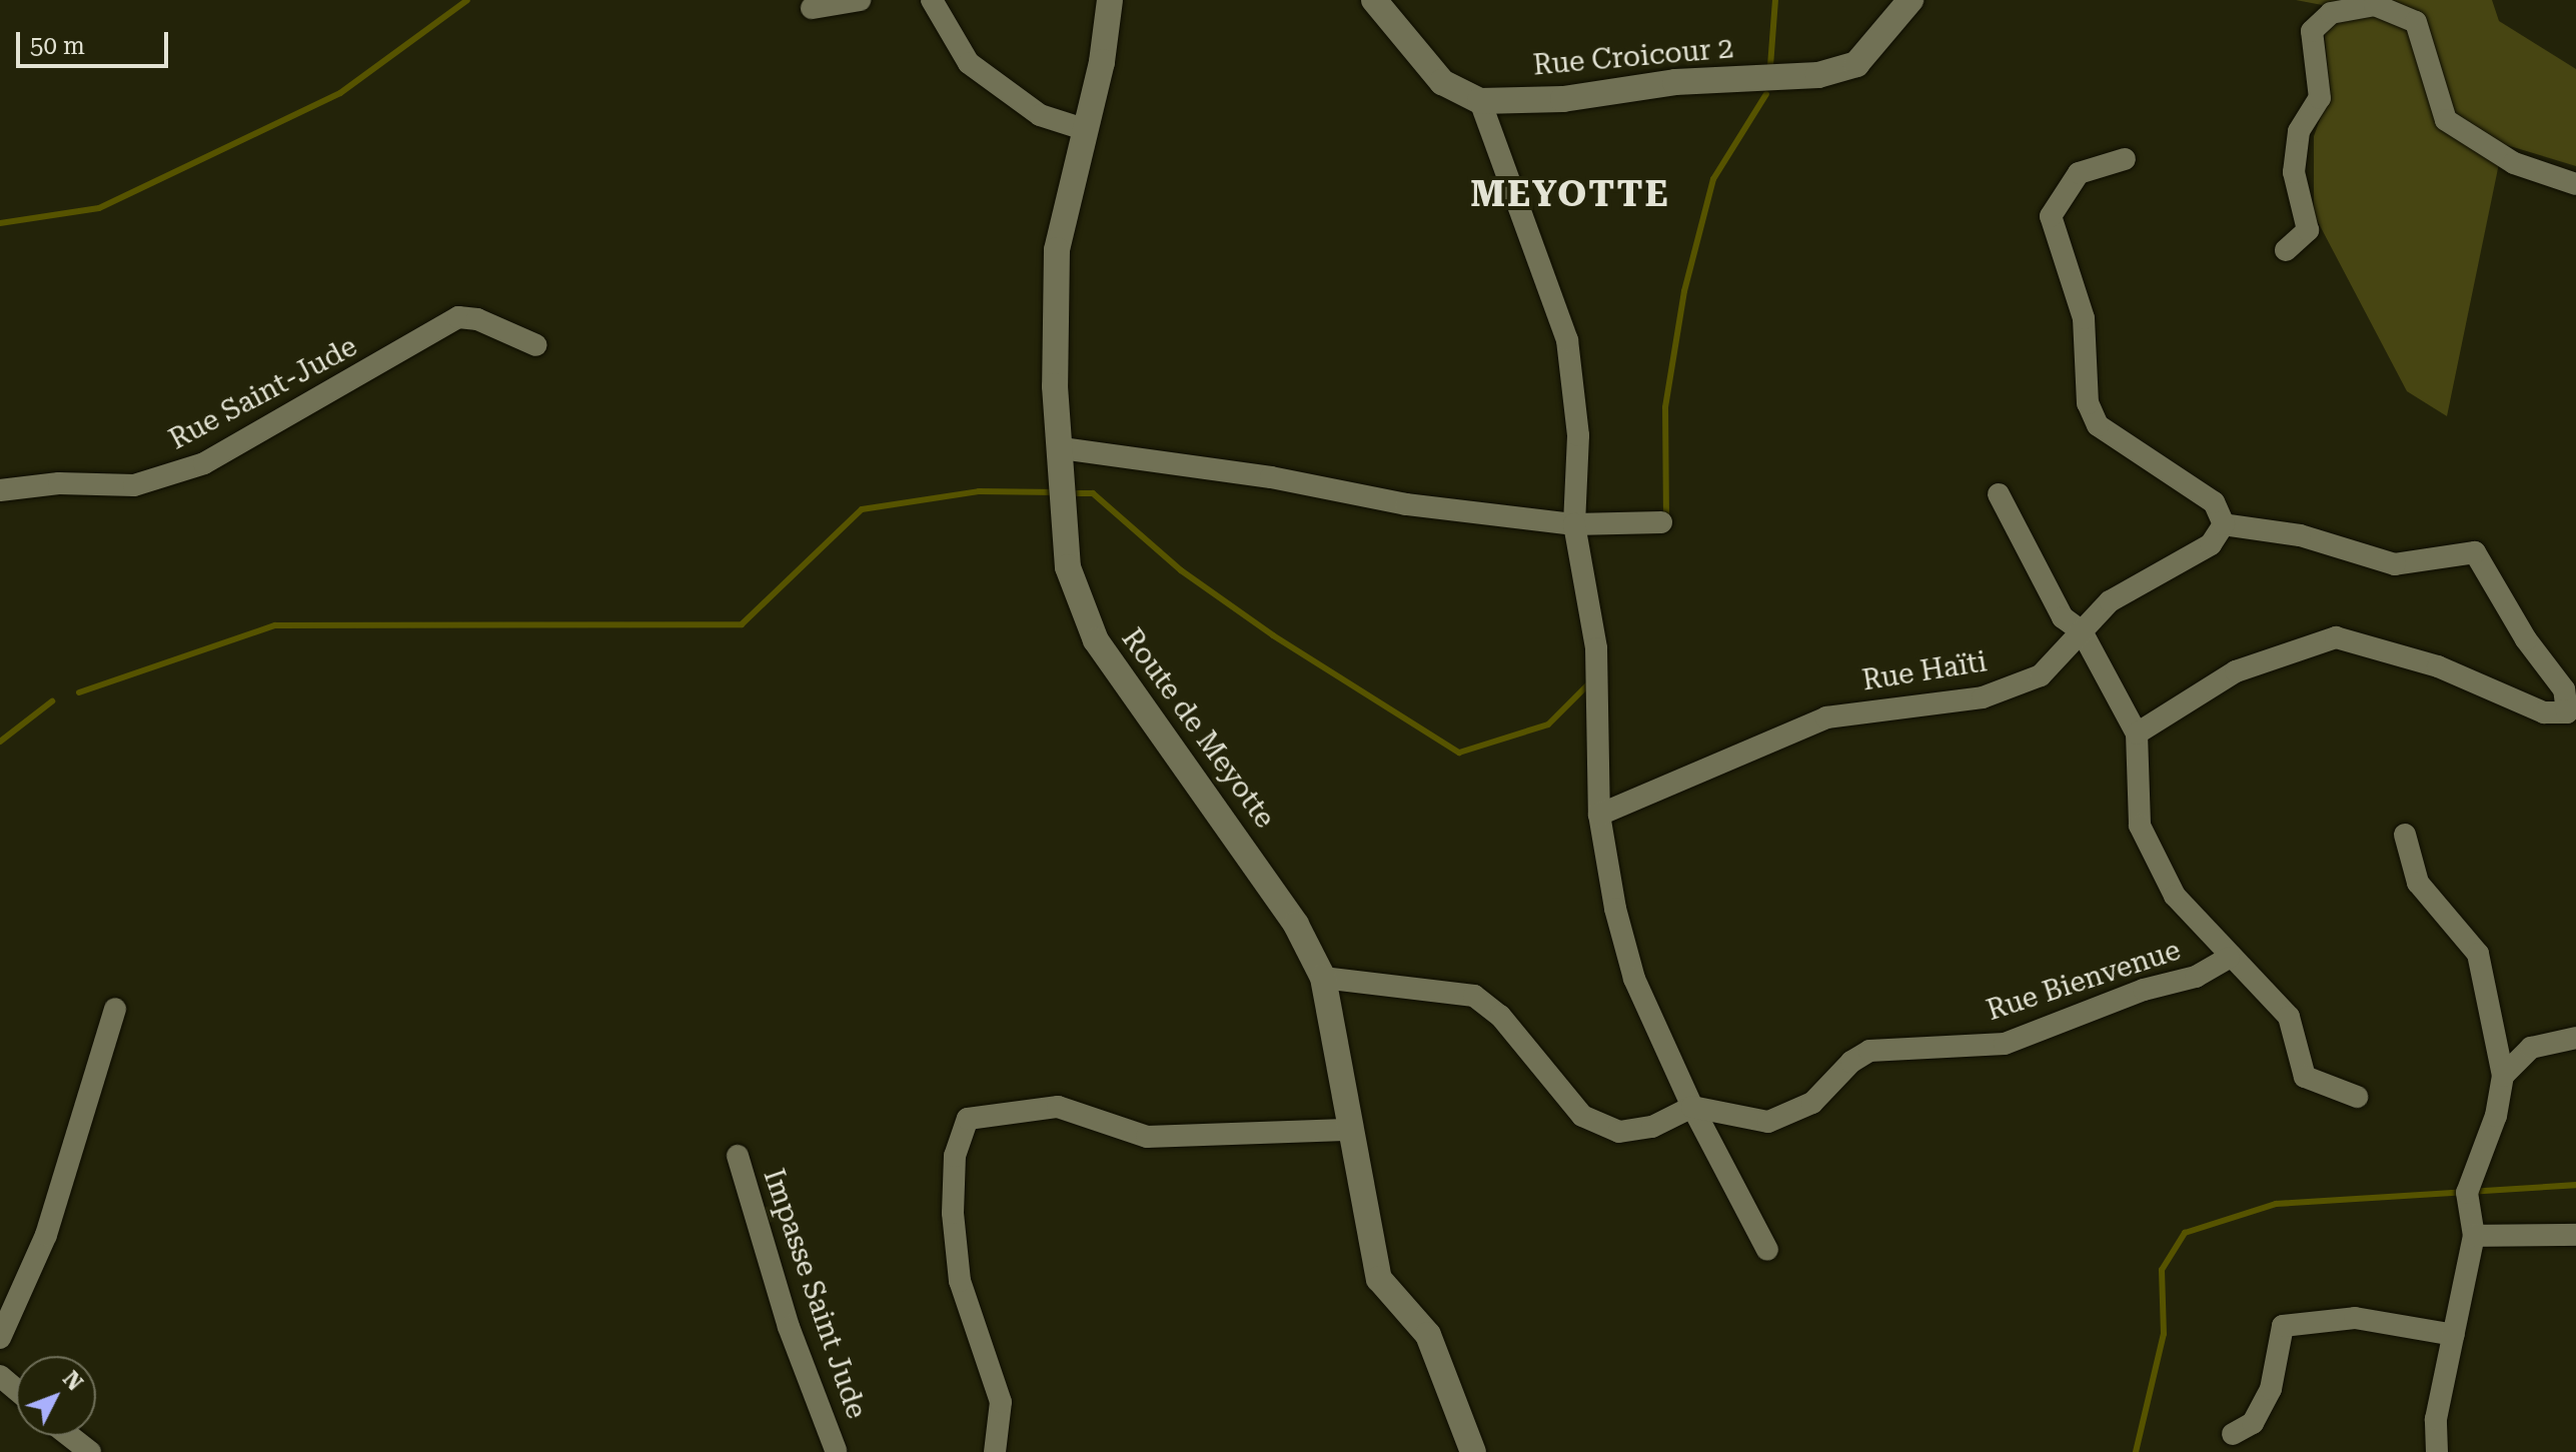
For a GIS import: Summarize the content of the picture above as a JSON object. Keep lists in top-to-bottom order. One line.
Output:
{"streets":{"street":["Rue Croicour 2","Rue Saint-Jude","Rue Haïti","Route de Meyotte","Rue Bienvenue","Impasse Saint Jude"]},"districts":["MEYOTTE"],"scale_bar":"50 m","north":"top right"}
